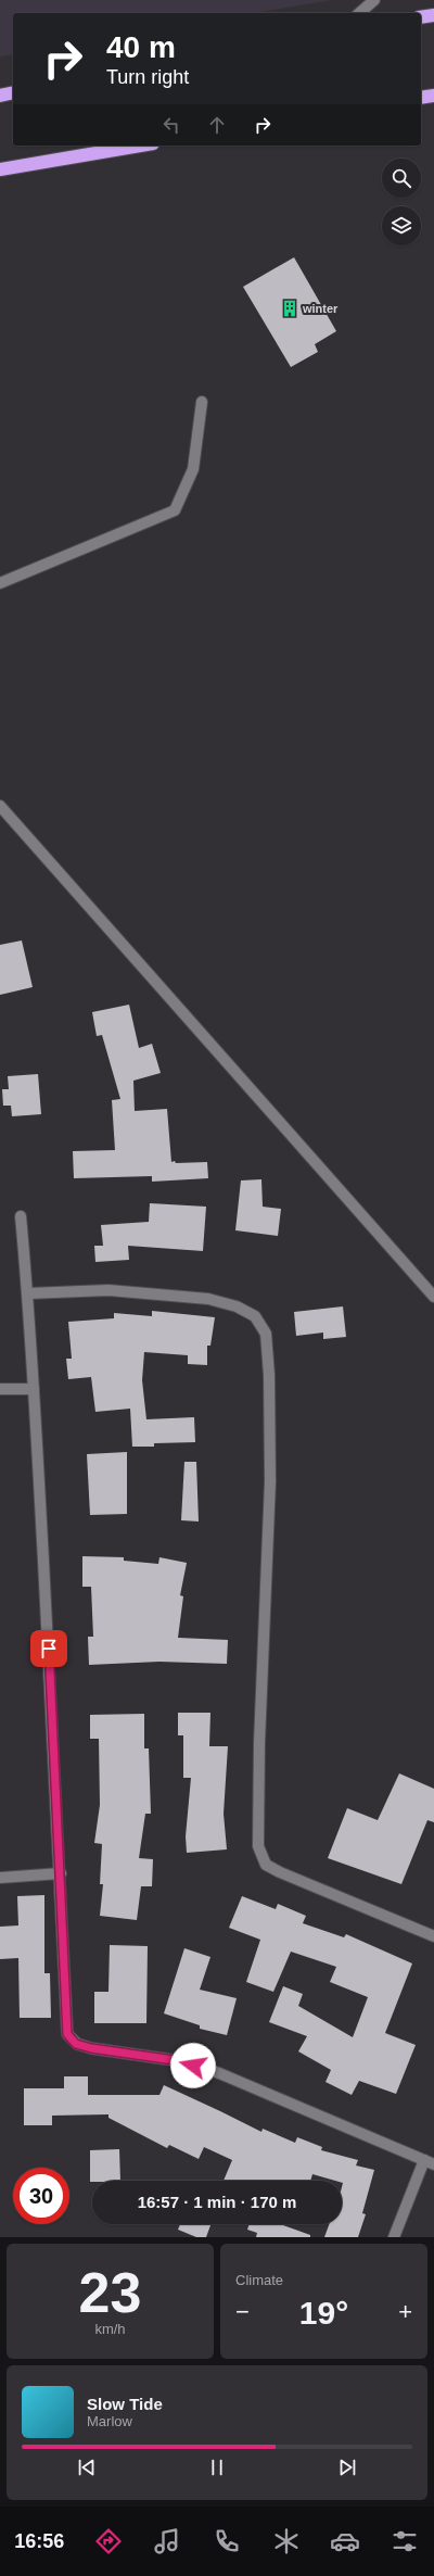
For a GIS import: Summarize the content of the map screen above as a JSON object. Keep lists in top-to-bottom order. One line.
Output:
{"places":{"building":["winter"]},"page":{"turn":["40 m","Turn right"],"limit":"30","trip":"16:57 · 1 min · 170 m","tile":[["23","km/h"],"Climate"],"heat":["−","19°","+"],"song":["Slow Tide","Marlow"],"tabs":"16:56"}}
